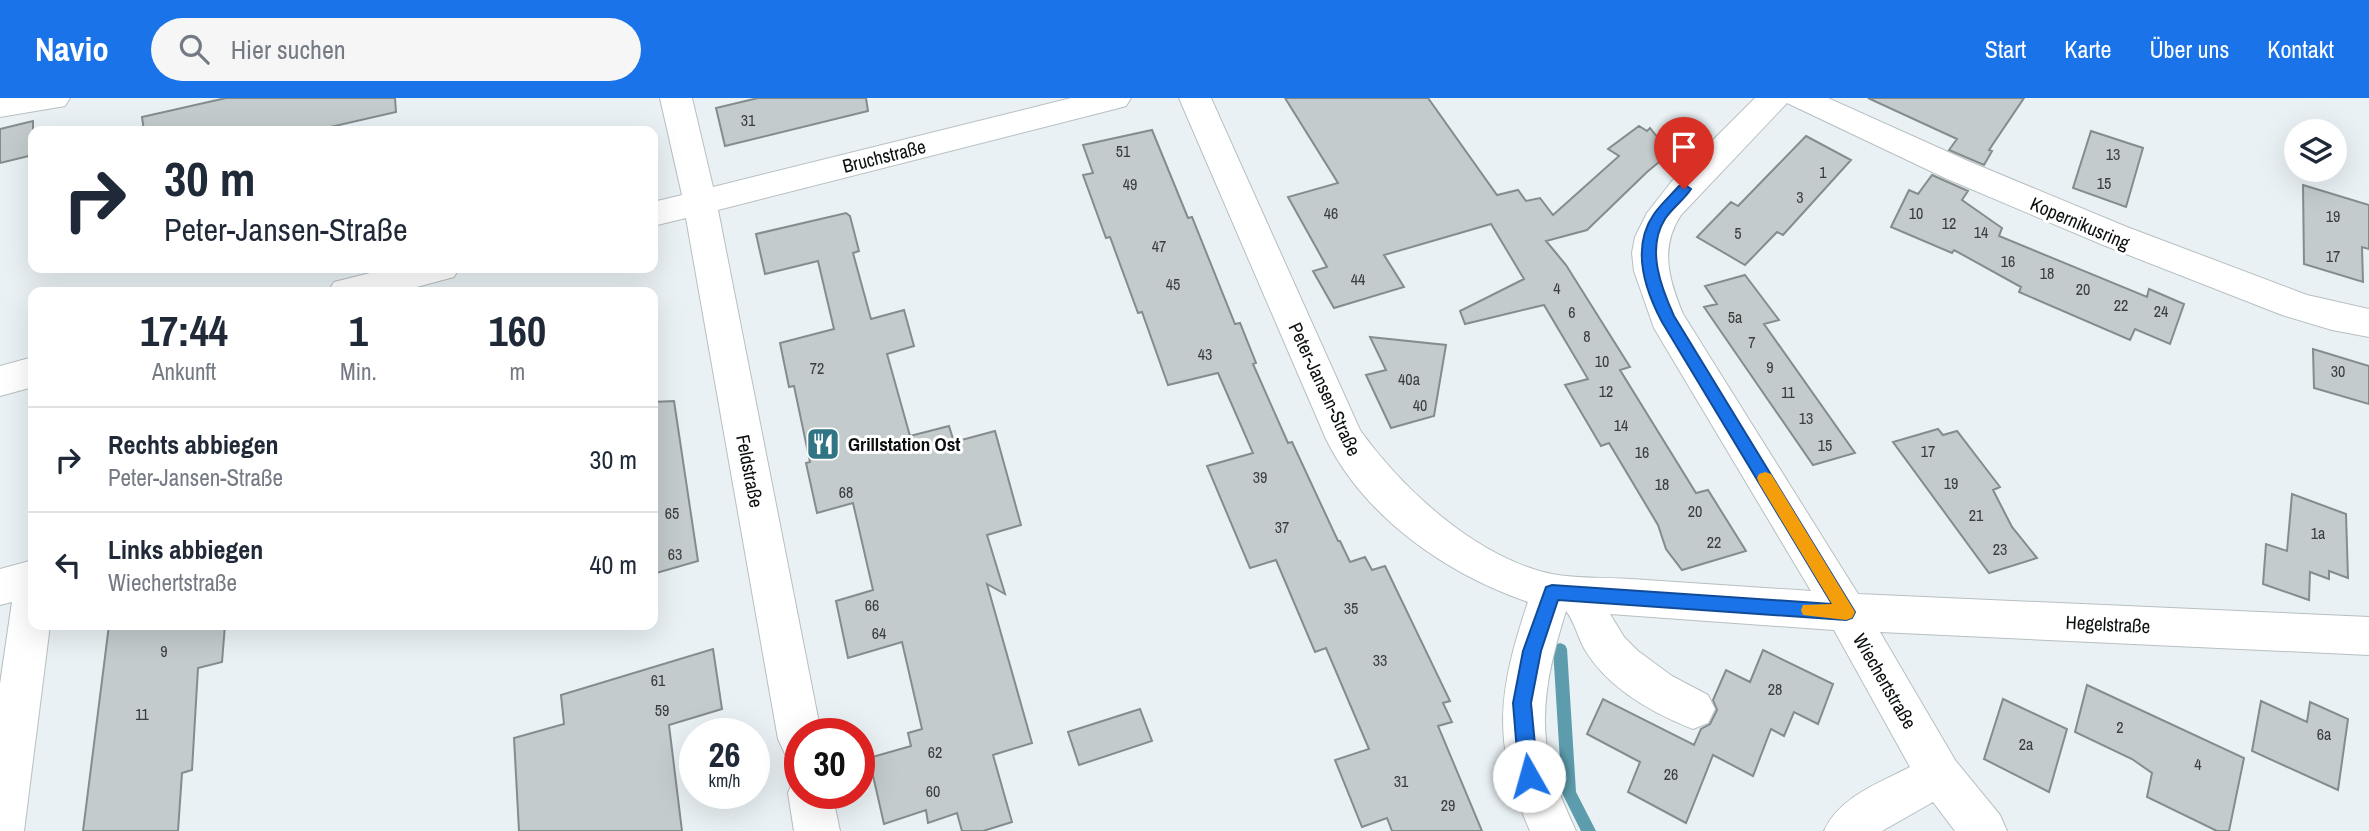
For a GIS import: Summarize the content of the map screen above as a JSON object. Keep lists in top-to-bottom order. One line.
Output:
{"streets":{"street":["Bruchstraße","Kopernikusring","Peter-Jansen-Straße","Feldstraße","Hegelstraße","Wiechertstraße"]},"crossings":[["Bruchstraße","Feldstraße"],["Peter-Jansen-Straße","Hegelstraße"],["Peter-Jansen-Straße","Wiechertstraße"],["Hegelstraße","Wiechertstraße"]],"places":{"restaurant":["Grillstation Ost"]},"house_numbers":["31","51","13","1","15","49","3","46","10","19","12","14","5","47","17","16","18","44","45","4","20","22","24","6","5a","8","7","43","10","9","72","30","40a","12","11","40","13","14","15","17","16","39","19","18","68","20","65","21","37","1a","22","23","63","66","35","64","9","33","61","28","59","11","2","6a","2a","62","4","26","31","60","29"],"page":{"header":"Navio","search":"Hier suchen","nav":["Start","Karte","Über uns","Kontakt"],"turn":["30 m","Peter-Jansen-Straße"],"eta":["17:44","Ankunft","1","Min.","160","m"],"list":[{"name":"Rechts abbiegen","note":"Peter-Jansen-Straße","value":"30 m"},{"name":"Links abbiegen","note":"Wiechertstraße","value":"40 m"}],"speed":"26 km/h","limit":"30"}}
